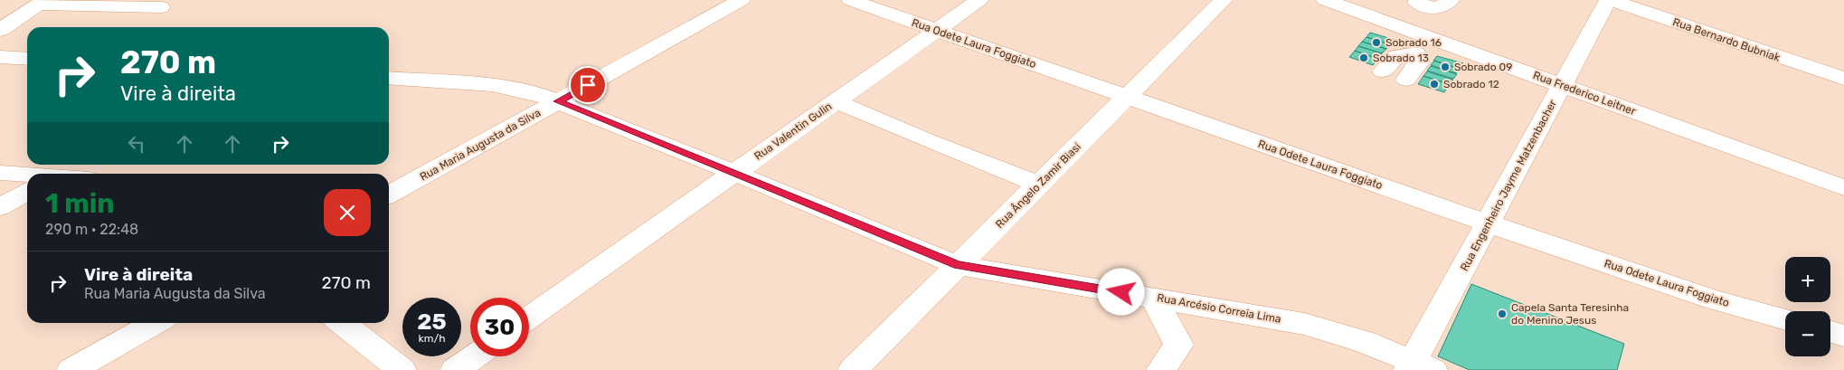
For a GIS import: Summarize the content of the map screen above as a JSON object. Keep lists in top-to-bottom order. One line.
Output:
{"streets":{"street":["Rua Bernardo Bubniak","Rua Odete Laura Foggiato","Rua Frederico Leitner","Rua Valentin Gulin","Rua Maria Augusta da Silva","Rua Ângelo Zamir Biasi","Rua Engenheiro Jayme Matzenbacher","Rua Arcésio Correia Lima"]},"crossings":[["Rua Bernardo Bubniak","Rua Engenheiro Jayme Matzenbacher"],["Rua Odete Laura Foggiato","Rua Valentin Gulin"],["Rua Odete Laura Foggiato","Rua Ângelo Zamir Biasi"],["Rua Odete Laura Foggiato","Rua Engenheiro Jayme Matzenbacher"],["Rua Frederico Leitner","Rua Engenheiro Jayme Matzenbacher"],["Rua Valentin Gulin","Rua Arcésio Correia Lima"],["Rua Maria Augusta da Silva","Rua Arcésio Correia Lima"],["Rua Ângelo Zamir Biasi","Rua Arcésio Correia Lima"],["Rua Engenheiro Jayme Matzenbacher","Rua Arcésio Correia Lima"]],"places":["Sobrado 16","Sobrado 13","Sobrado 09","Sobrado 12","Capela Santa Teresinha do Menino Jesus"],"page":{"turn":["270 m","Vire à direita"],"heading":["1 min","290 m · 22:48"],"list":[{"name":"Vire à direita","note":"Rua Maria Augusta da Silva","value":"270 m"}],"map_buttons":["+","−"],"speed":"25 km/h","limit":"30"}}
